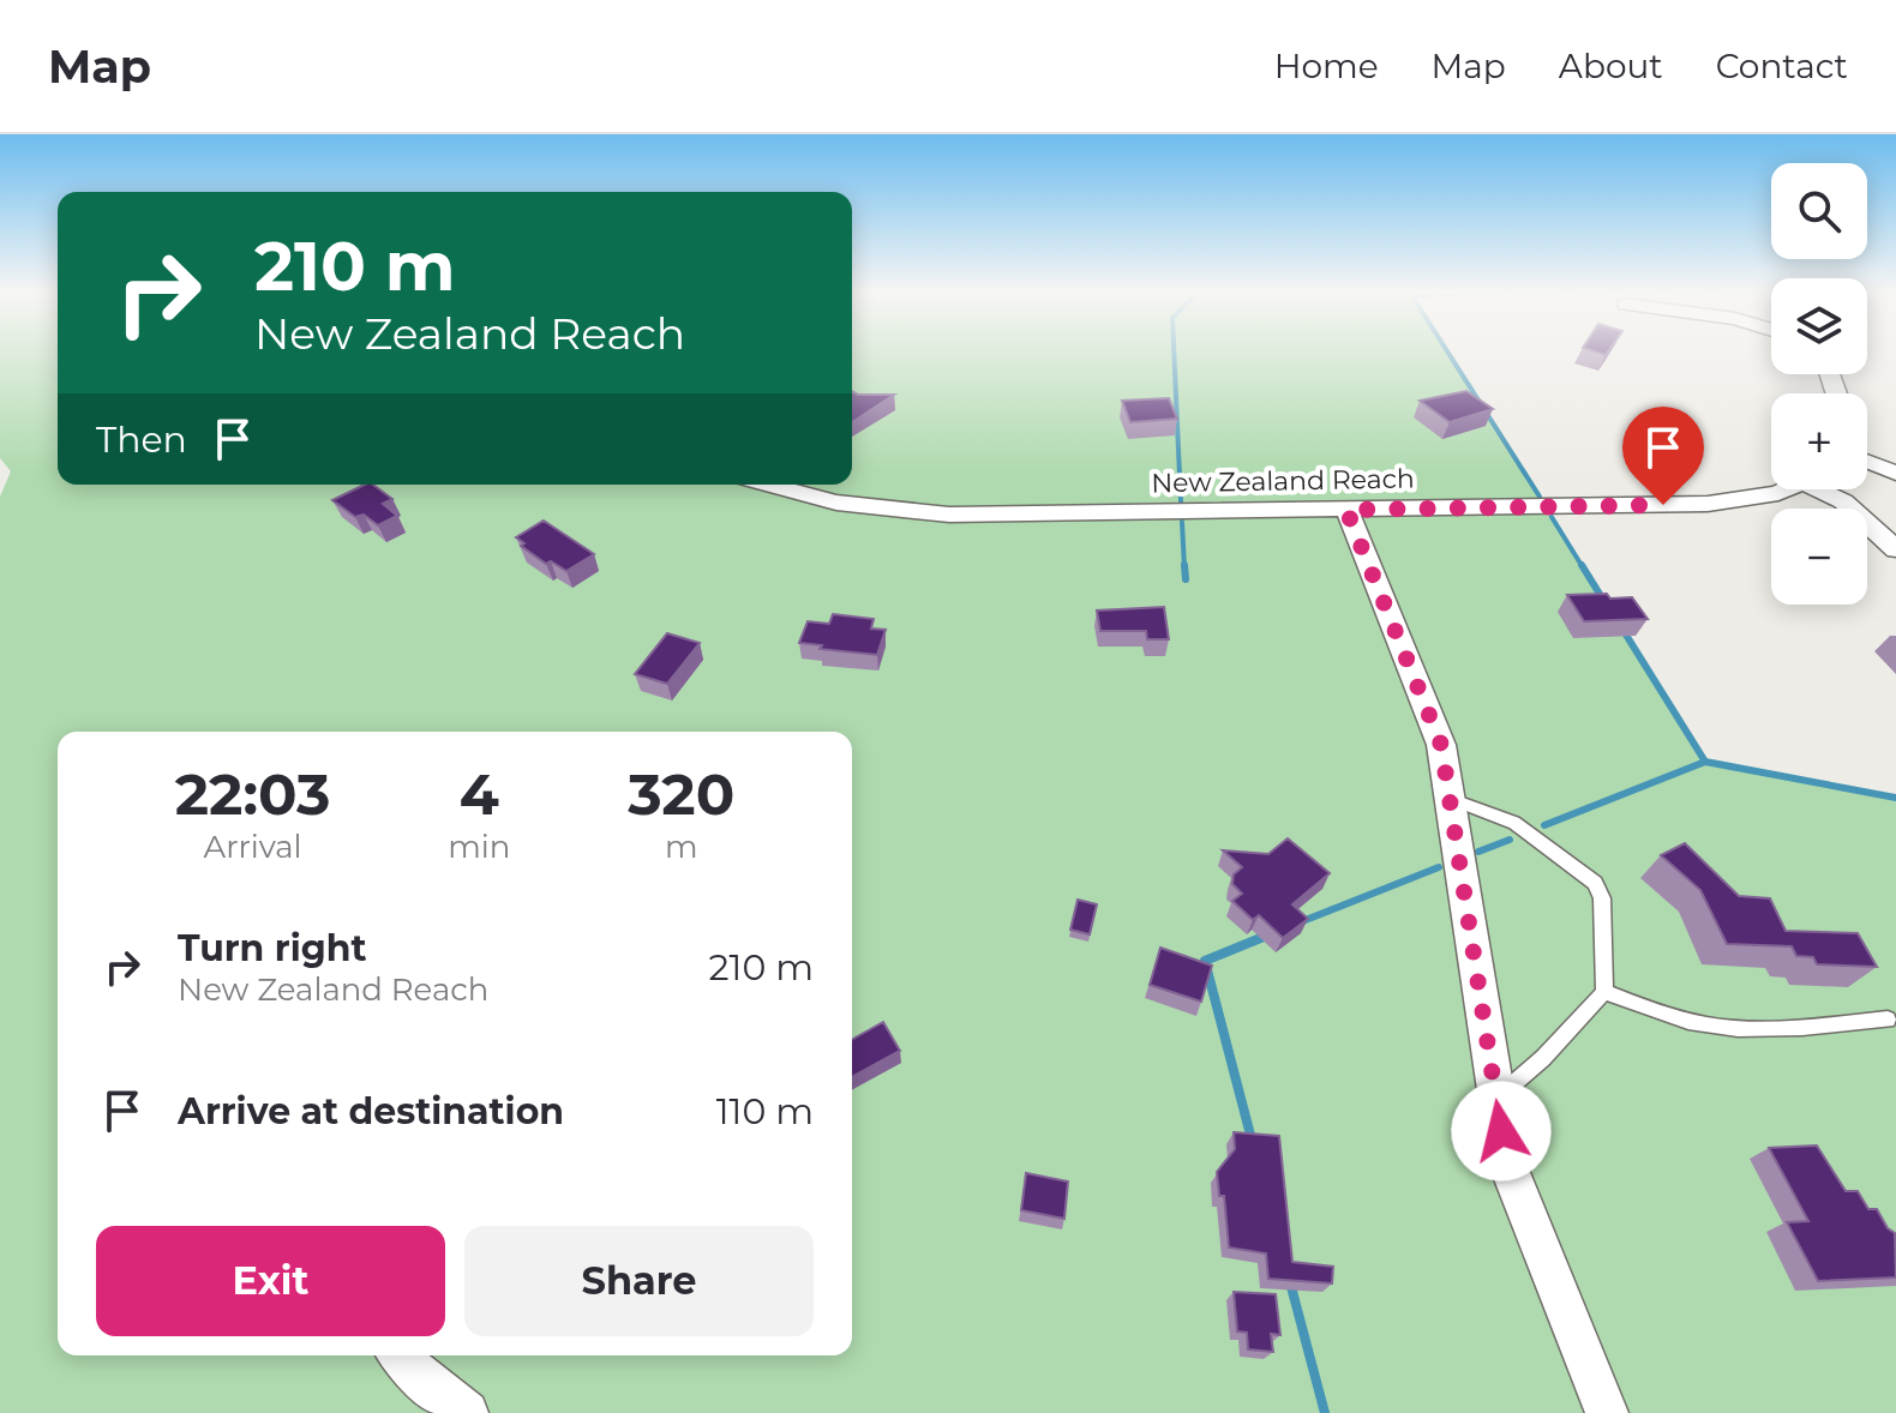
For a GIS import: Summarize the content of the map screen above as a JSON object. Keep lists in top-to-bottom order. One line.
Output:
{"streets":{"street":["New Zealand Reach"]},"page":{"header":"Map","nav":["Home","Map","About","Contact"],"map_buttons":["+","−"],"turn":["210 m","New Zealand Reach"],"then":"Then","eta":["22:03","Arrival","4","min","320","m"],"list":[{"name":"Turn right","note":"New Zealand Reach","value":"210 m"},{"name":"Arrive at destination","value":"110 m"}],"buttons":["Exit","Share"]}}
